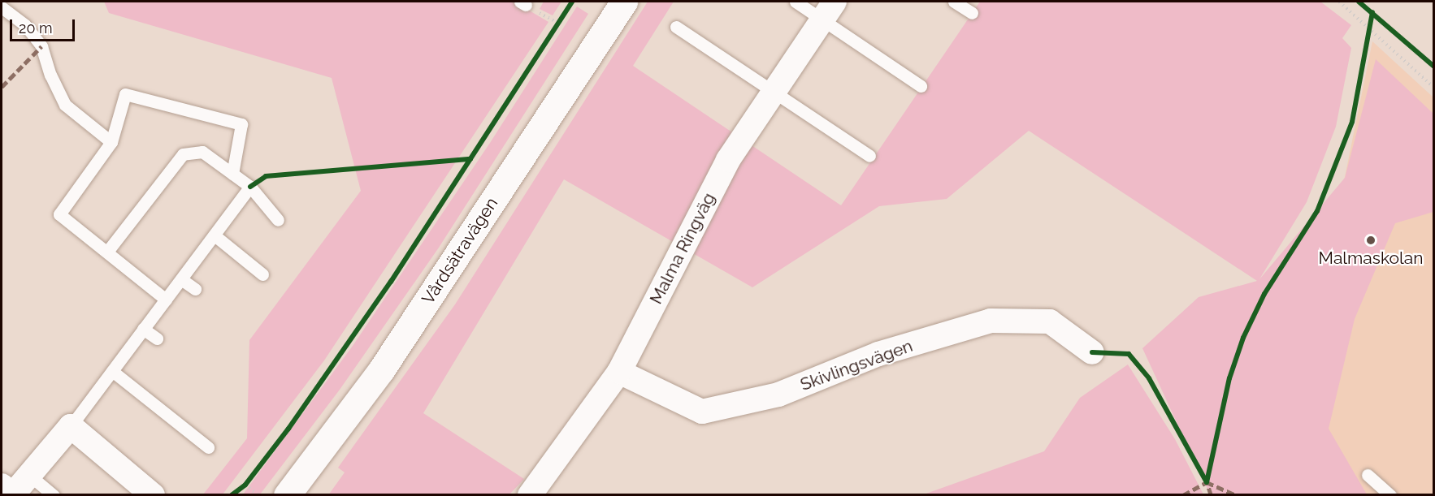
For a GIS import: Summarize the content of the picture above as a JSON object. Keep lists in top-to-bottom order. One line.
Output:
{"streets":{"main road":["Vårdsätravägen"],"street":["Malma Ringväg","Skivlingsvägen"]},"crossings":[["Malma Ringväg","Skivlingsvägen"]],"places":["Malmaskolan"],"scale_bar":"20 m"}
